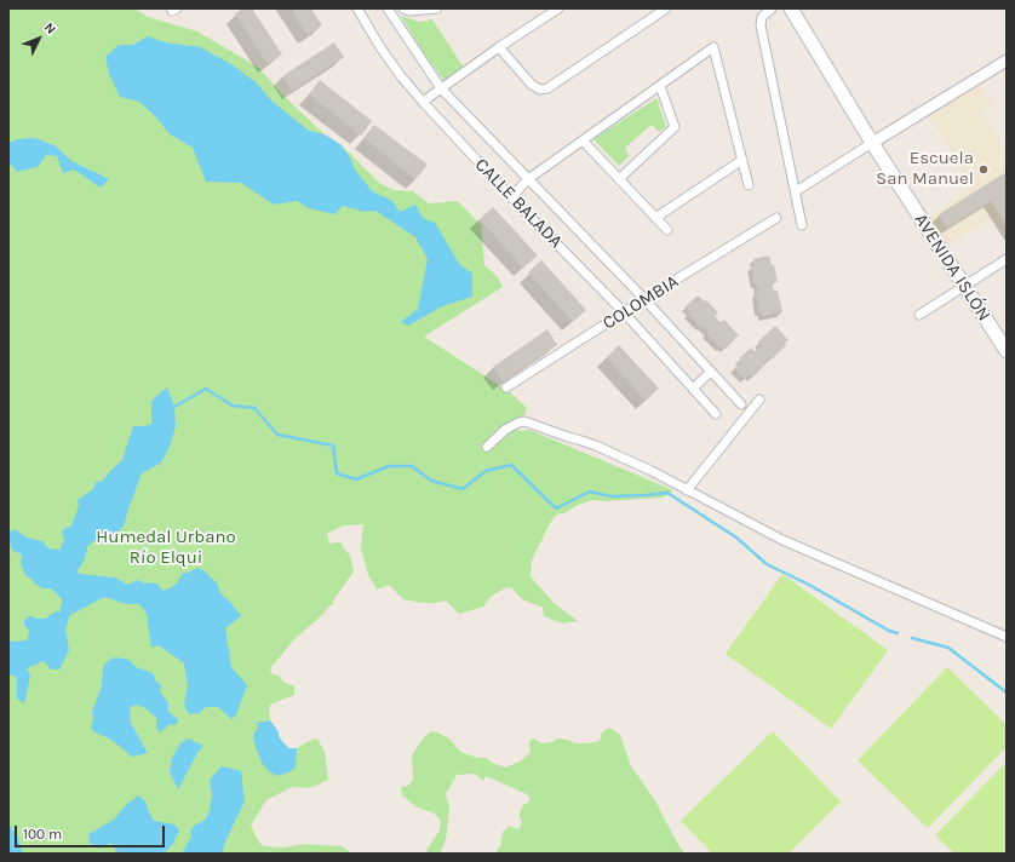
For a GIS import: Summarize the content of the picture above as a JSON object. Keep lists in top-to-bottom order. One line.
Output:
{"streets":{"main road":["AVENIDA ISLÓN"],"street":["CALLE BALADA","COLOMBIA"]},"crossings":[["CALLE BALADA","COLOMBIA"]],"parks":["Humedal Urbano Río Elqui"],"places":["Escuela San Manuel"],"scale_bar":"100 m","north":"top right"}
